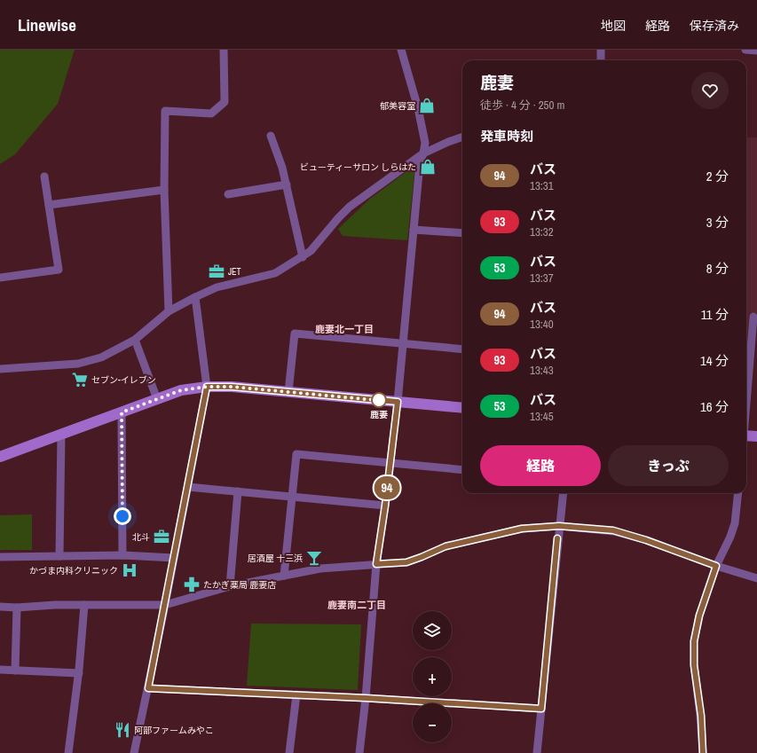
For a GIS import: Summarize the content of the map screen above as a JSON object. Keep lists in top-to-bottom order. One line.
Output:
{"districts":["鹿妻北一丁目","鹿妻南二丁目"],"places":{"shop":["郁美容室","ビューティーサロン しらはた"],"office":["JET","北斗"],"supermarket":["セブン-イレブン"],"other":["鹿妻"],"bar":["居酒屋 十三浜"],"hospital":["かづま内科クリニック"],"pharmacy":["たかぎ薬局 鹿妻店"],"restaurant":["阿部ファームみやこ"]},"lines":["bus line 94"],"page":{"header":"Linewise","nav":["地図","経路","保存済み"],"on_map":"94","heading":[["鹿妻","徒歩 · 4 分 · 250 m"],"発車時刻"],"list":[{"mark":"94","name":"バス","note":"13:31","value":"2 分"},{"mark":"93","name":"バス","note":"13:32","value":"3 分"},{"mark":"53","name":"バス","note":"13:37","value":"8 分"},{"mark":"94","name":"バス","note":"13:40","value":"11 分"},{"mark":"93","name":"バス","note":"13:43","value":"14 分"},{"mark":"53","name":"バス","note":"13:45","value":"16 分"}],"buttons":["経路","きっぷ"],"map_buttons":["+","−"]}}
